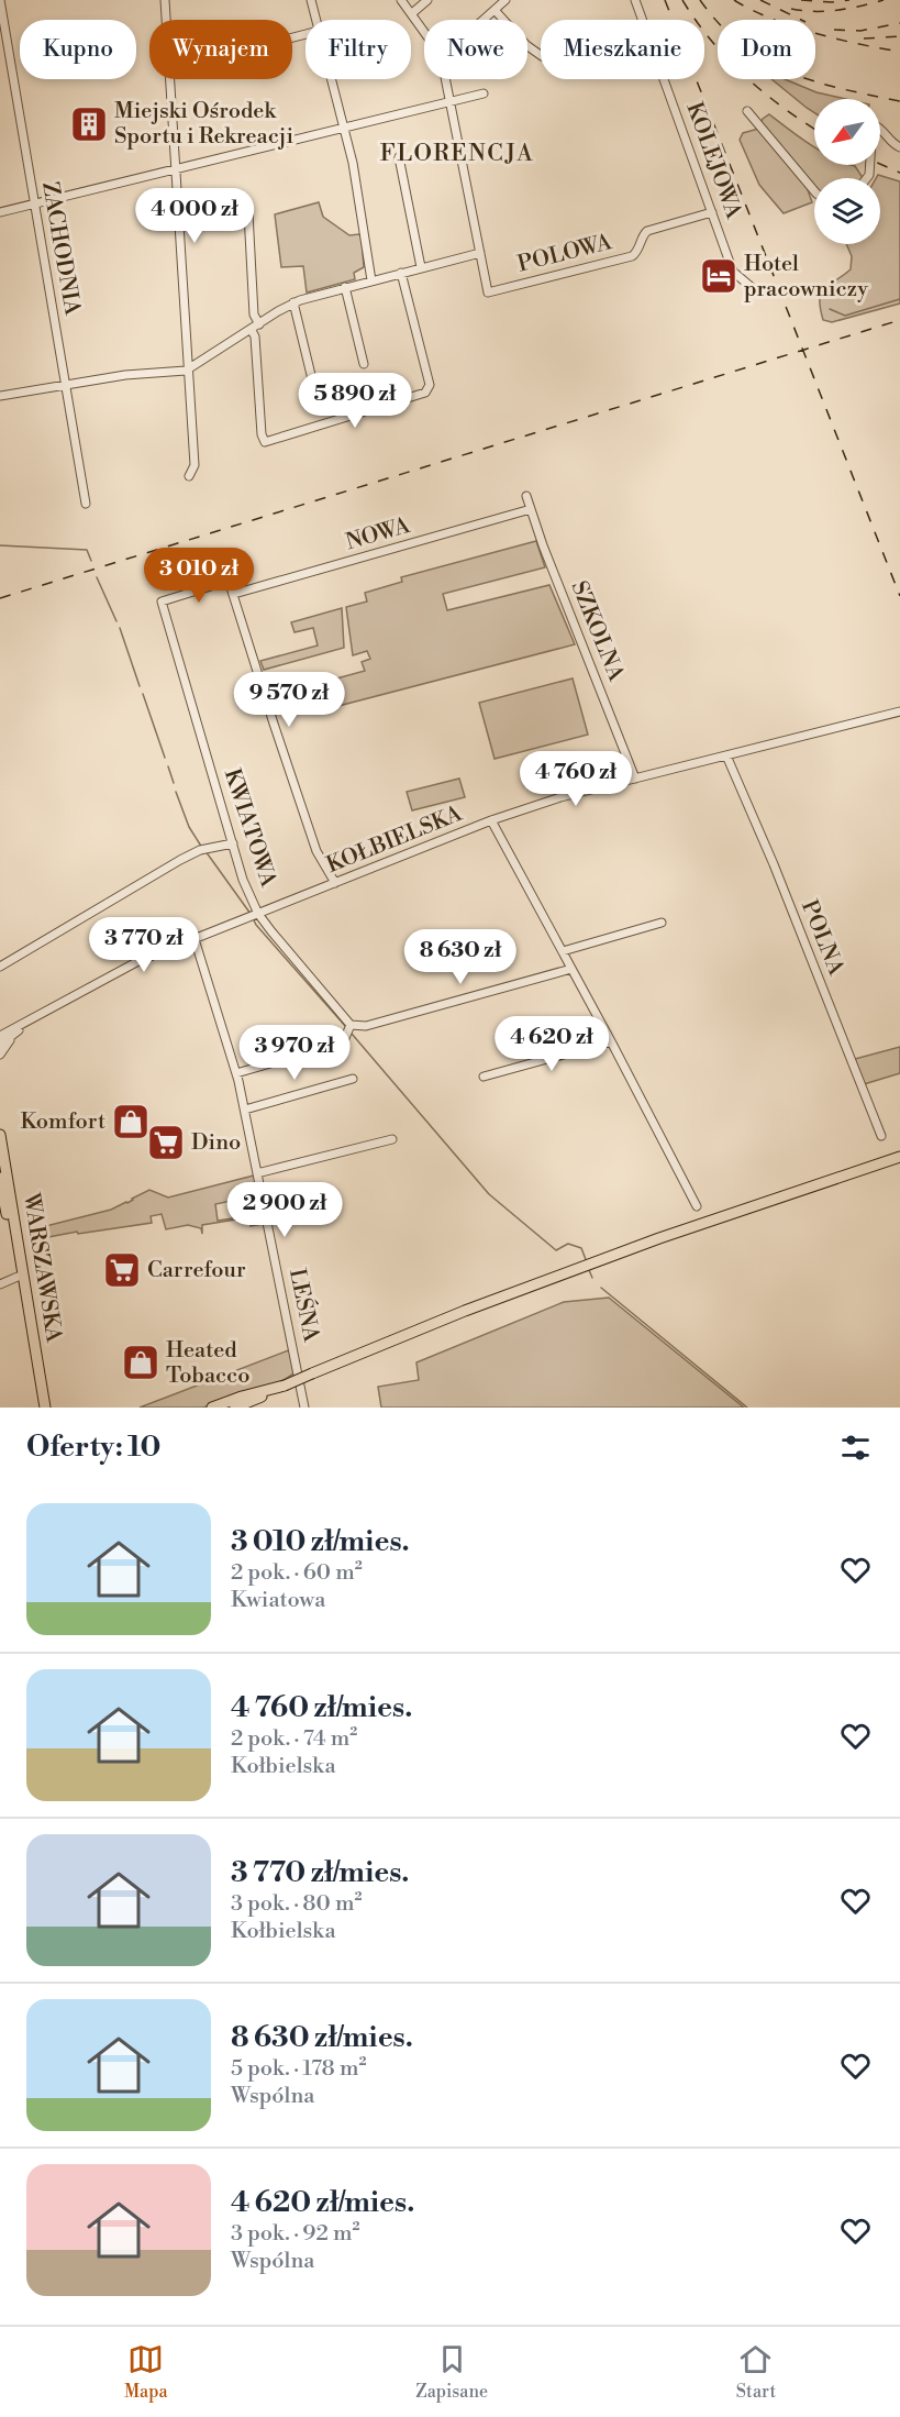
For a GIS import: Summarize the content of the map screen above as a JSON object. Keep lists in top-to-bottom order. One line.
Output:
{"streets":{"main road":["WARSZAWSKA"],"street":["KOLEJOWA","ZACHODNIA","POLOWA","NOWA","SZKOLNA","KWIATOWA","KOŁBIELSKA","POLNA","LEŚNA"]},"crossings":[["KOLEJOWA","POLOWA"],["NOWA","SZKOLNA"],["NOWA","KWIATOWA"],["SZKOLNA","KOŁBIELSKA"],["KWIATOWA","KOŁBIELSKA"],["KOŁBIELSKA","POLNA"],["KOŁBIELSKA","LEŚNA"]],"districts":["FLORENCJA"],"places":{"building":["Miejski Ośrodek Sportu i Rekreacji"],"hotel":["Hotel pracowniczy"],"shop":["Komfort","Heated Tobacco"],"supermarket":["Dino","Carrefour"]},"north":"bottom left","page":{"chip":["Kupno","Wynajem","Filtry","Nowe","Mieszkanie","Dom"],"price":["4 000 zł","5 890 zł","3 010 zł","9 570 zł","4 760 zł","3 770 zł","8 630 zł","4 620 zł","3 970 zł","2 900 zł"],"heading":"Oferty: 10","list":[{"name":"3 010 zł/mies.","note":"2 pok. · 60 m² · Kwiatowa"},{"name":"4 760 zł/mies.","note":"2 pok. · 74 m² · Kołbielska"},{"name":"3 770 zł/mies.","note":"3 pok. · 80 m² · Kołbielska"},{"name":"8 630 zł/mies.","note":"5 pok. · 178 m² · Wspólna"},{"name":"4 620 zł/mies.","note":"3 pok. · 92 m² · Wspólna"}],"tabs":["Mapa","Zapisane","Start"]}}
